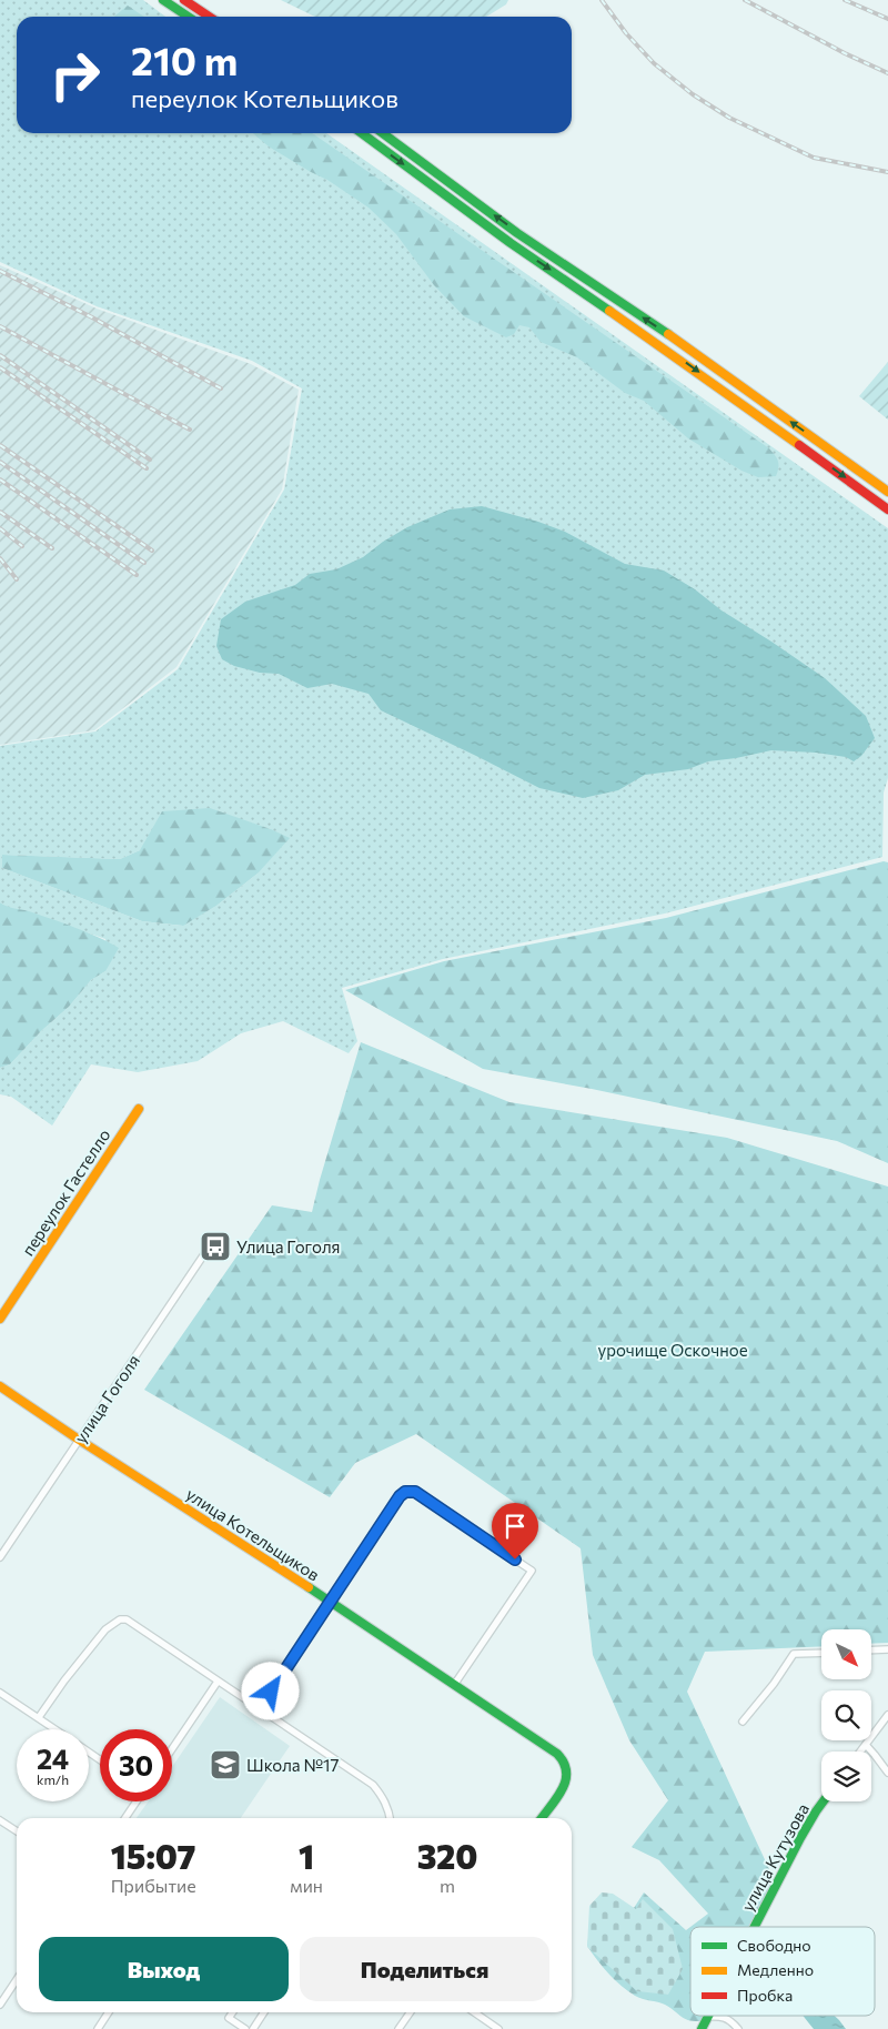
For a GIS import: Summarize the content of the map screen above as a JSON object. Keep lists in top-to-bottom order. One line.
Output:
{"streets":{"main road":["переулок Гастелло","улица Котельщиков","улица Кутузова"],"street":["улица Гоголя"]},"crossings":[["улица Гоголя","улица Котельщиков"]],"parks":["урочище Оскочное"],"places":{"bus stop":["Улица Гоголя"],"school or university":["Школа №17"]},"legend":["Свободно","Медленно","Пробка"],"north":"bottom right","page":{"turn":["210 m","переулок Котельщиков"],"speed":"24 km/h","limit":"30","eta":["15:07","Прибытие","1","мин","320","m"],"buttons":["Выход","Поделиться"]}}
